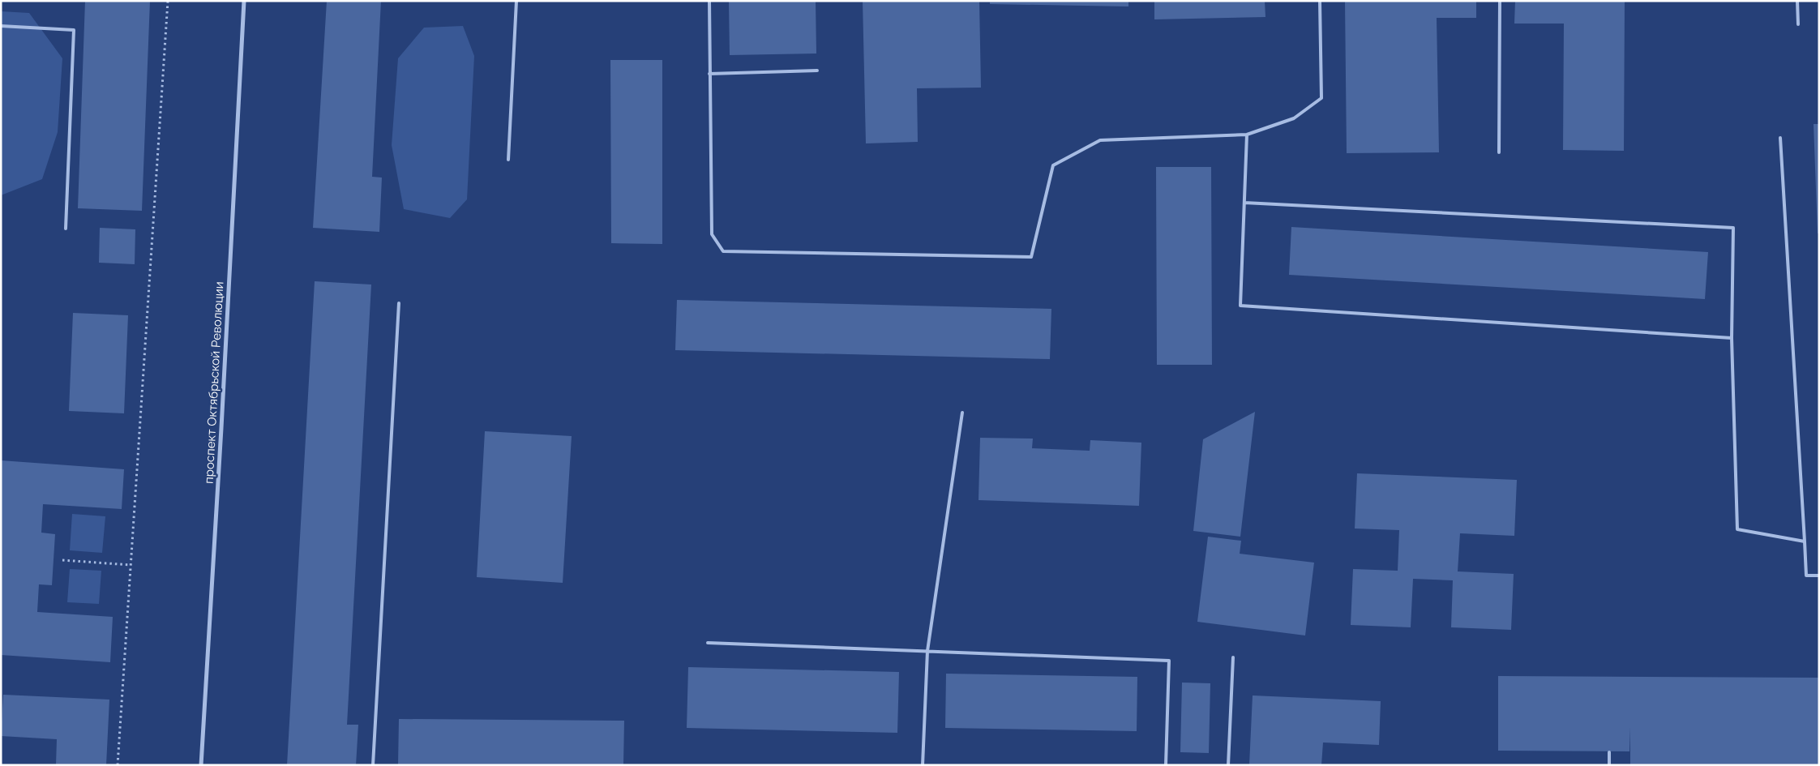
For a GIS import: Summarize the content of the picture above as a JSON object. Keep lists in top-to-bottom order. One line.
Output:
{"streets":{"street":["проспект Октябрьской Революции"]}}
